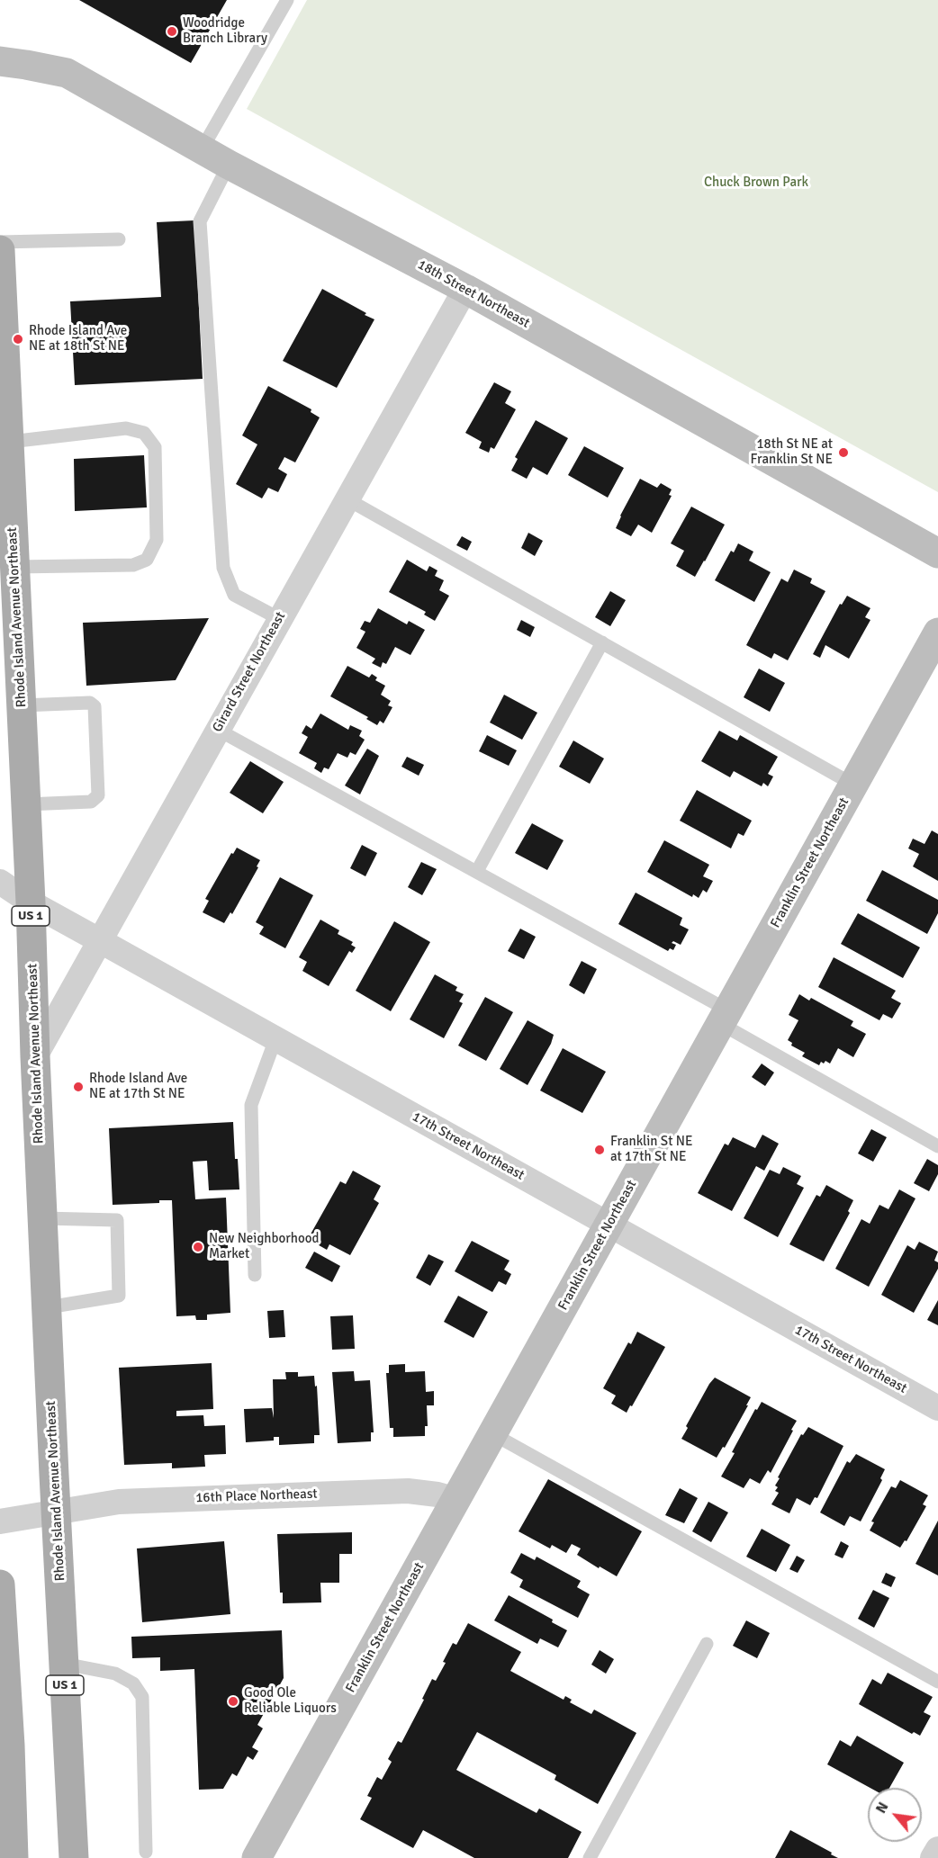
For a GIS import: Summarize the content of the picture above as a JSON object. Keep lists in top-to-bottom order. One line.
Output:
{"streets":{"main road":["Rhode Island Avenue Northeast","US 1"],"street":["18th Street Northeast","Girard Street Northeast","Franklin Street Northeast","17th Street Northeast","16th Place Northeast"]},"crossings":[["18th Street Northeast","Girard Street Northeast"],["Rhode Island Avenue Northeast","Girard Street Northeast"],["Rhode Island Avenue Northeast","17th Street Northeast"],["Rhode Island Avenue Northeast","16th Place Northeast"],["Girard Street Northeast","17th Street Northeast"],["Franklin Street Northeast","17th Street Northeast"],["Franklin Street Northeast","16th Place Northeast"]],"parks":["Chuck Brown Park"],"places":["Woodridge Branch Library","Rhode Island Ave NE at 18th St NE","18th St NE at Franklin St NE","Rhode Island Ave NE at 17th St NE","Franklin St NE at 17th St NE","New Neighborhood Market","Good Ole Reliable Liquors"],"north":"top left"}
